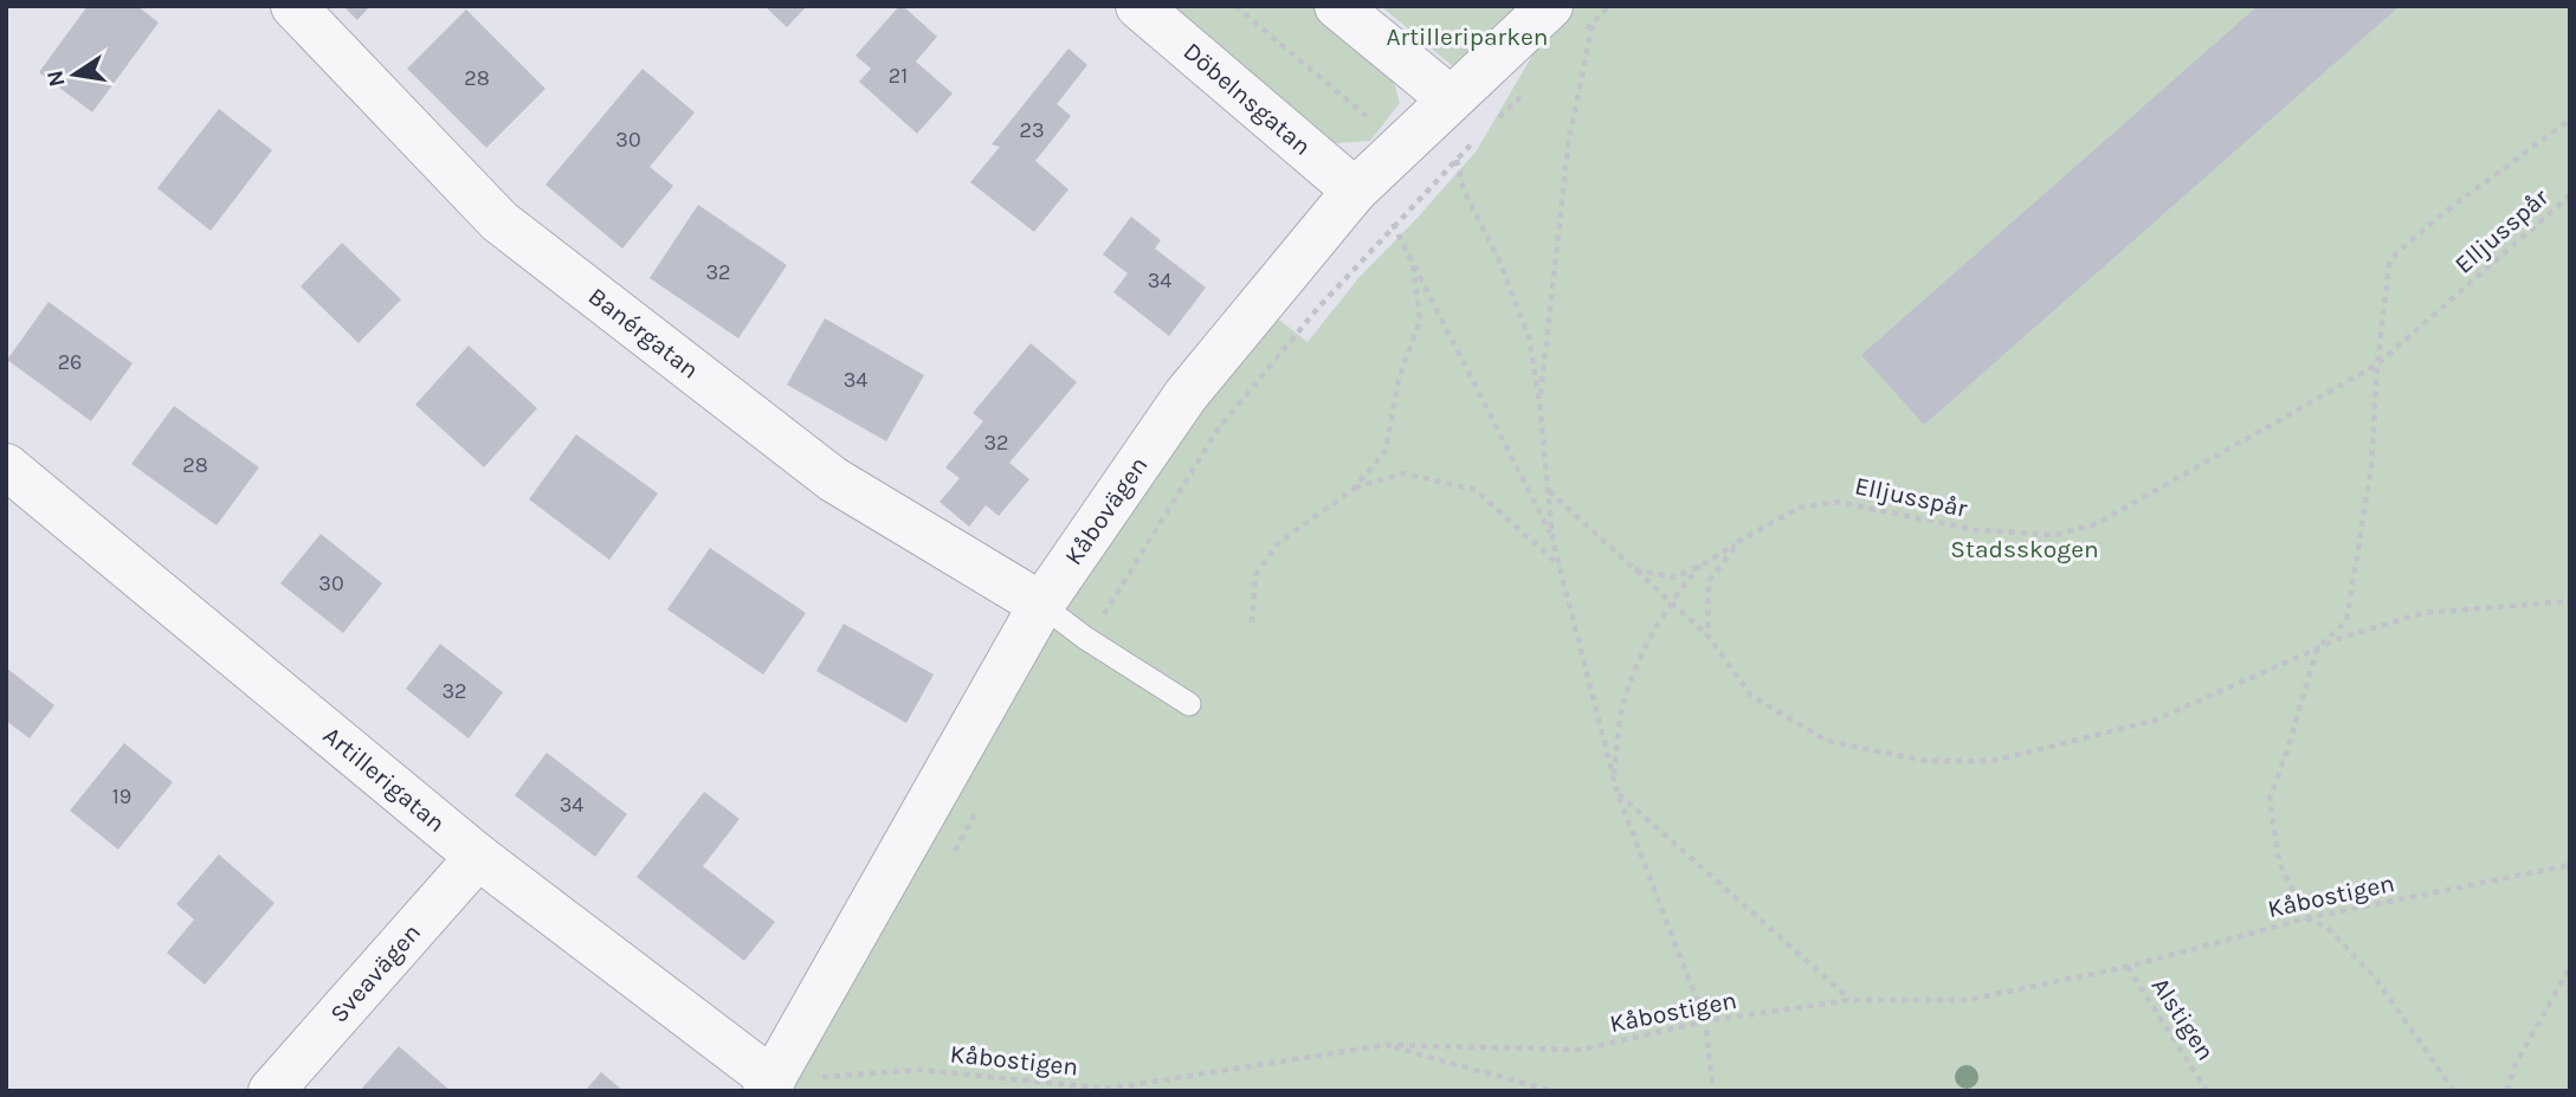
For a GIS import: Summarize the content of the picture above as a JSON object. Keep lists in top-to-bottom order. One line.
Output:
{"streets":{"street":["Döbelnsgatan","Banérgatan","Kåbovägen","Artillerigatan","Sveavägen"],"path":["Elljusspår","Kåbostigen","Alstigen"]},"crossings":[["Döbelnsgatan","Kåbovägen"],["Banérgatan","Kåbovägen"],["Kåbovägen","Artillerigatan"],["Artillerigatan","Sveavägen"],["Kåbostigen","Alstigen"]],"parks":["Artilleriparken","Stadsskogen"],"house_numbers":["21","28","23","30","32","34","26","34","32","28","30","32","19","34"],"north":"left"}
